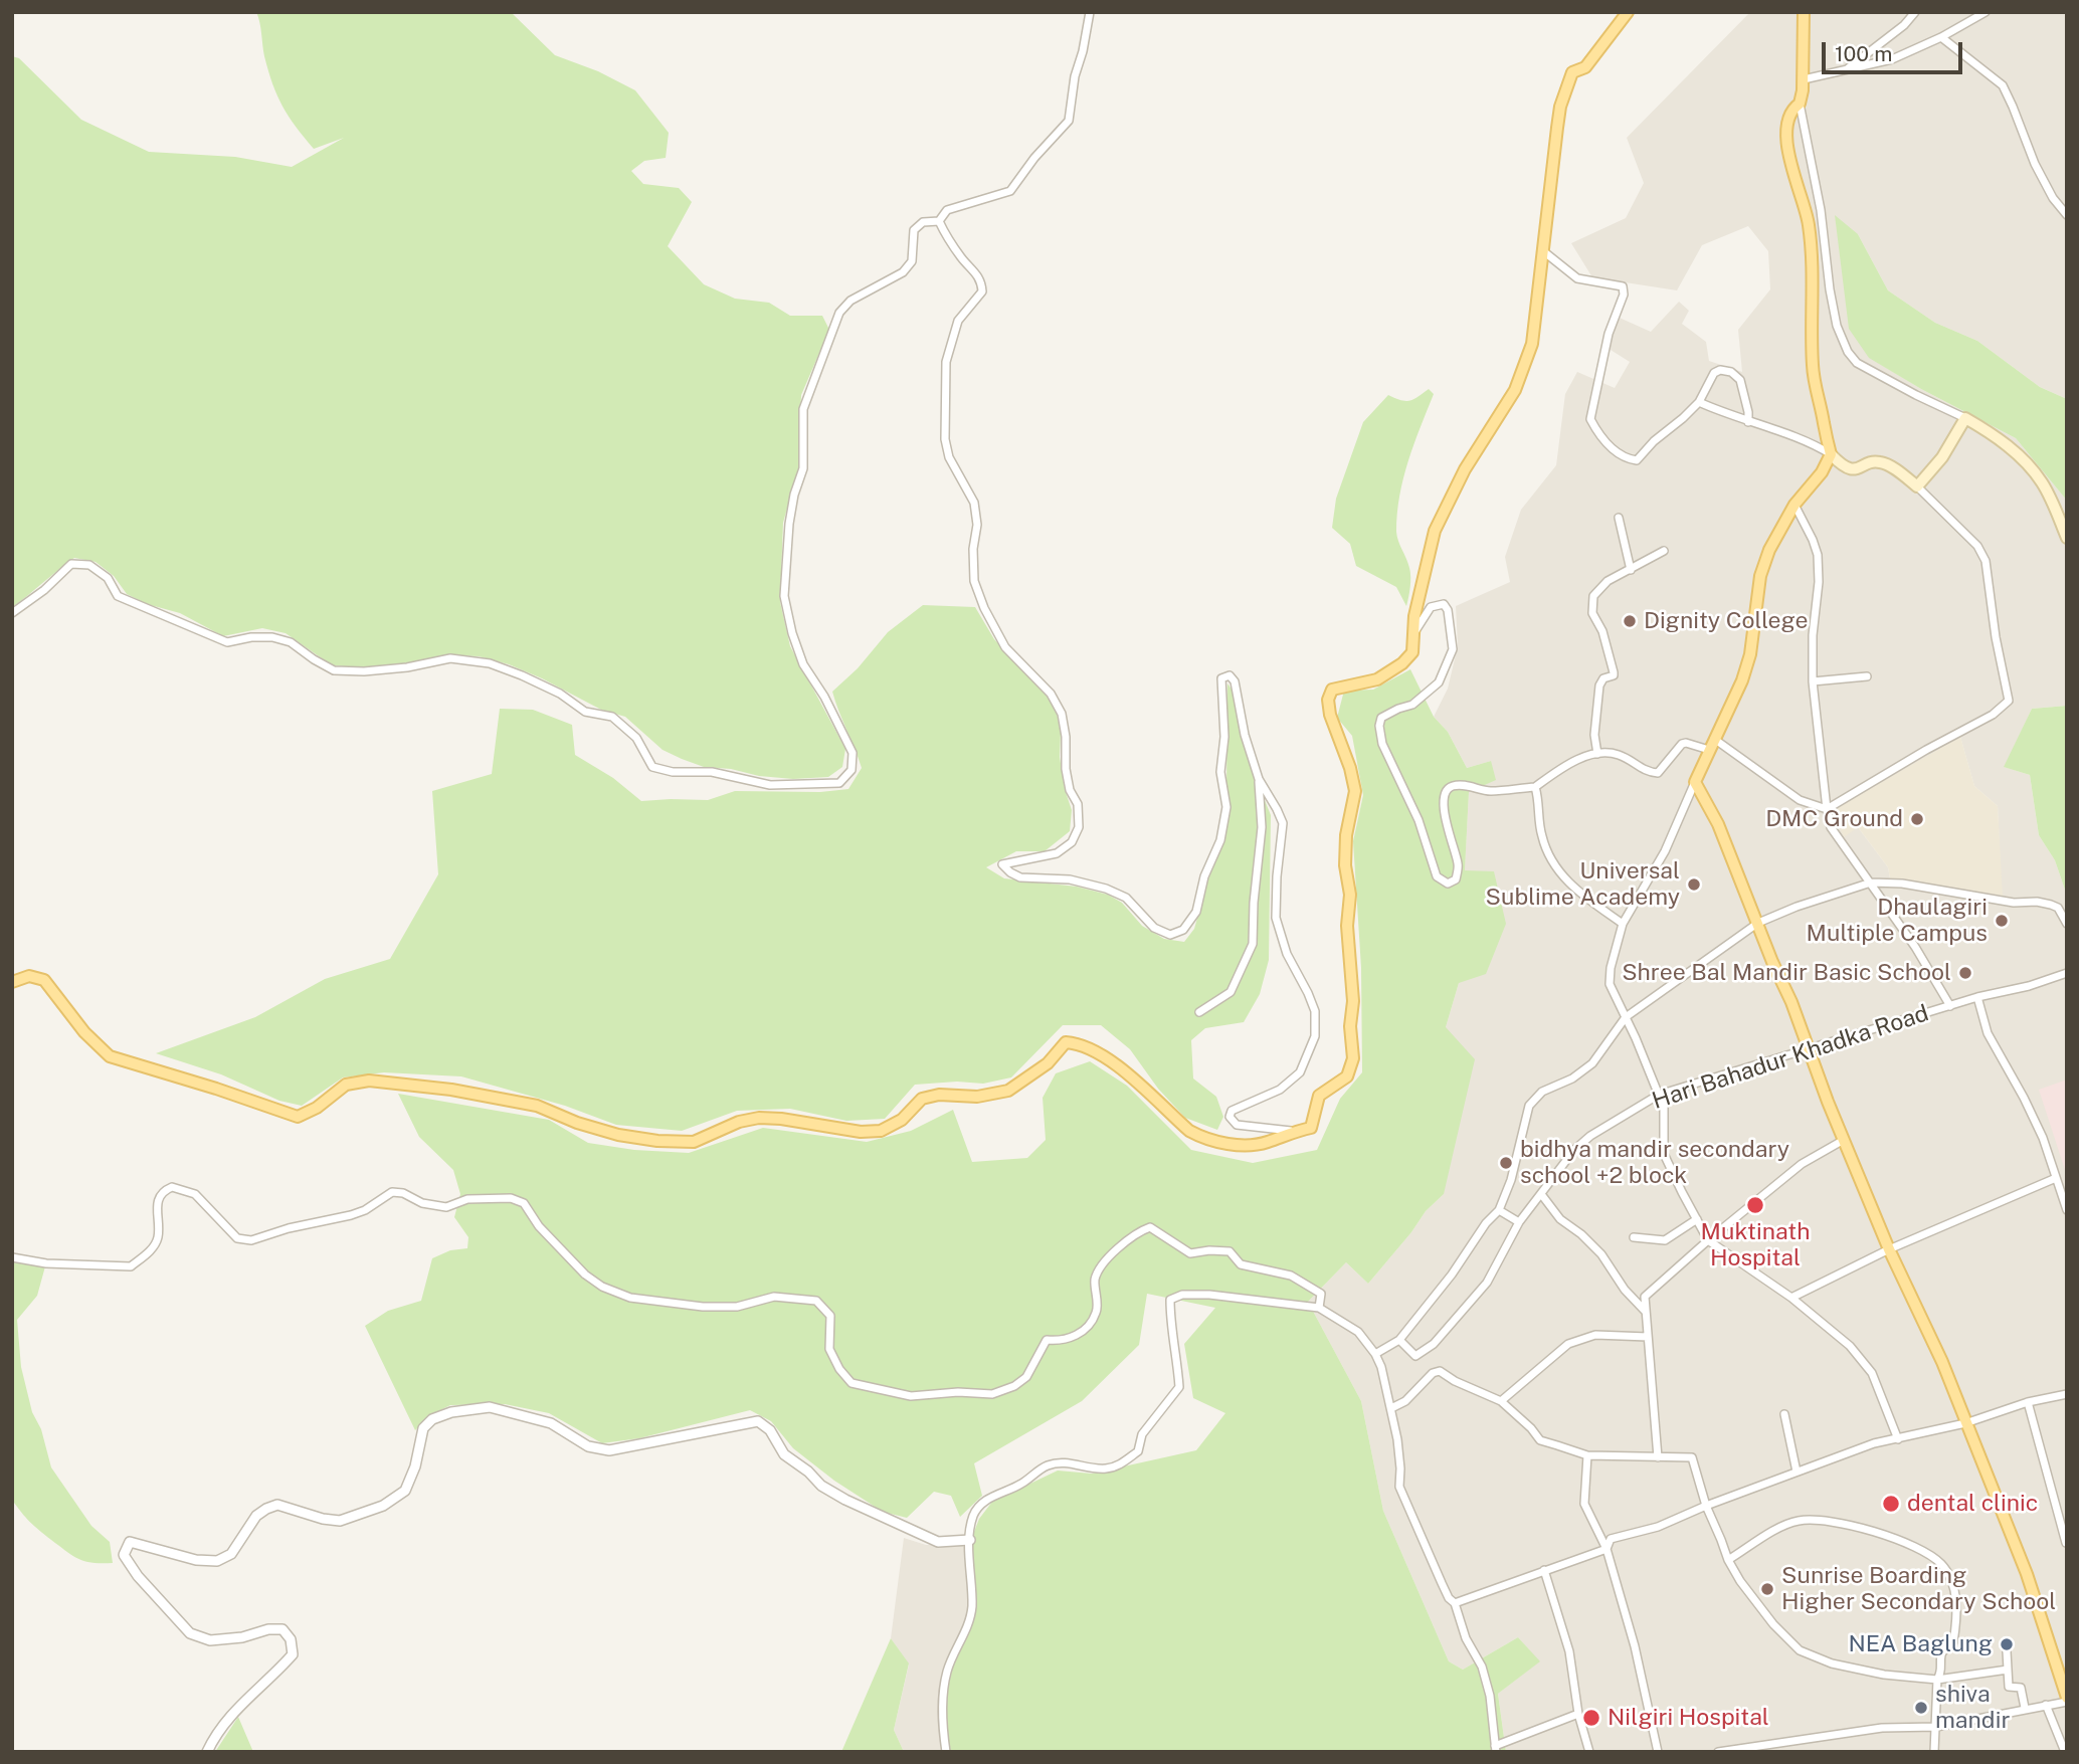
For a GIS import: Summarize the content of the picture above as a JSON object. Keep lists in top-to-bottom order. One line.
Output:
{"streets":{"street":["Hari Bahadur Khadka Road"]},"places":["Dignity College","DMC Ground","Universal Sublime Academy","Dhaulagiri Multiple Campus","Shree Bal Mandir Basic School","bidhya mandir secondary school +2 block","Muktinath Hospital","dental clinic","Sunrise Boarding Higher Secondary School","NEA Baglung","shiva mandir","Nilgiri Hospital"],"scale_bar":"100 m"}
